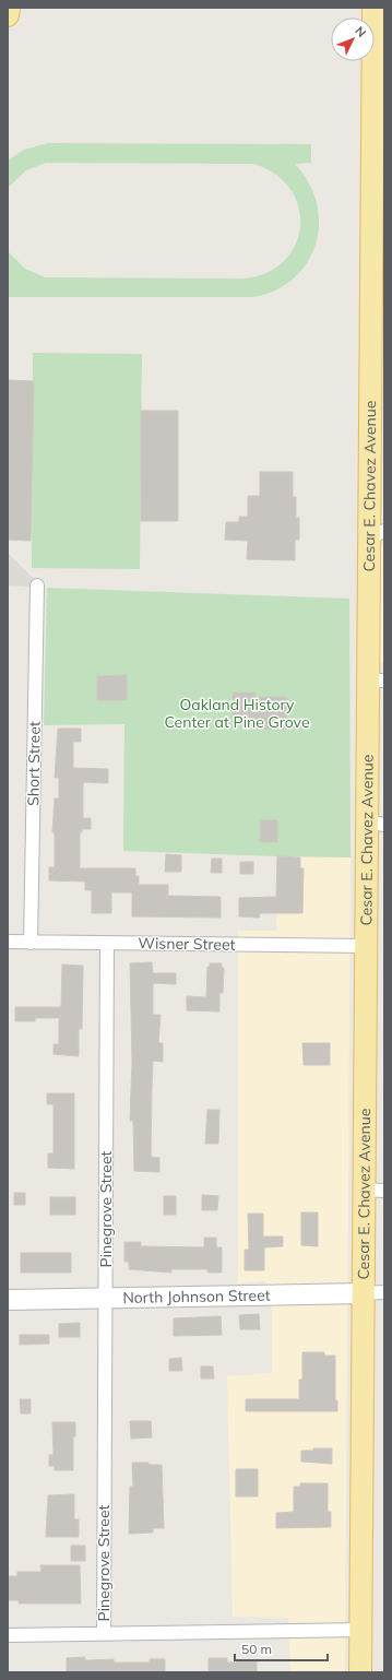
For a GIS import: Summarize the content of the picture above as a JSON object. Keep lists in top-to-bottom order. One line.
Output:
{"streets":{"main road":["Cesar E. Chavez Avenue"],"street":["Short Street","Wisner Street","Pinegrove Street","North Johnson Street"]},"crossings":[["Cesar E. Chavez Avenue","Wisner Street"],["Cesar E. Chavez Avenue","North Johnson Street"],["Short Street","Wisner Street"],["Wisner Street","Pinegrove Street"],["Pinegrove Street","North Johnson Street"]],"parks":["Oakland History Center at Pine Grove"],"scale_bar":"50 m","north":"top right"}
